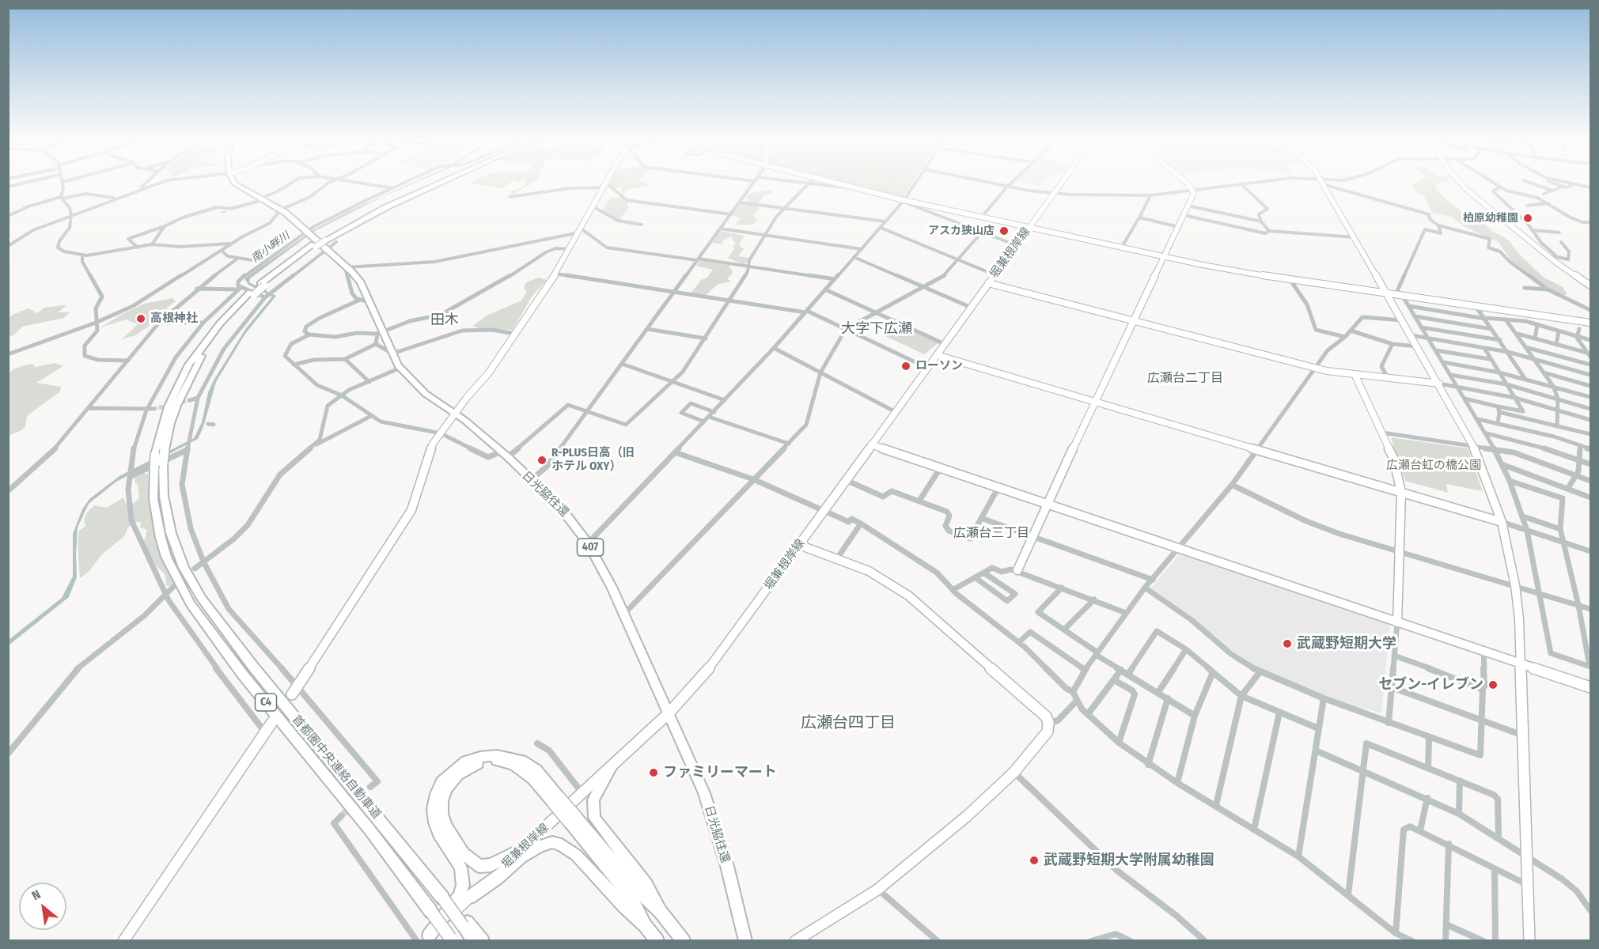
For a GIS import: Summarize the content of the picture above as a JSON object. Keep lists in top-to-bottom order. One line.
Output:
{"streets":{"highway":["日光脇往還","407","C4","首都圏中央連絡自動車道"],"street":["堀兼根岸線"]},"crossings":[["堀兼根岸線","日光脇往還"],["日光脇往還","首都圏中央連絡自動車道"]],"districts":["田木","大字下広瀬","広瀬台二丁目","広瀬台三丁目","広瀬台四丁目"],"water":["南小畔川"],"parks":["広瀬台虹の橋公園"],"places":["柏原幼稚園","アスカ狭山店","高根神社","ローソン","R-PLUS日高（旧 ホテル OXY）","武蔵野短期大学","セブン-イレブン","ファミリーマート","武蔵野短期大学附属幼稚園"],"north":"top left"}
